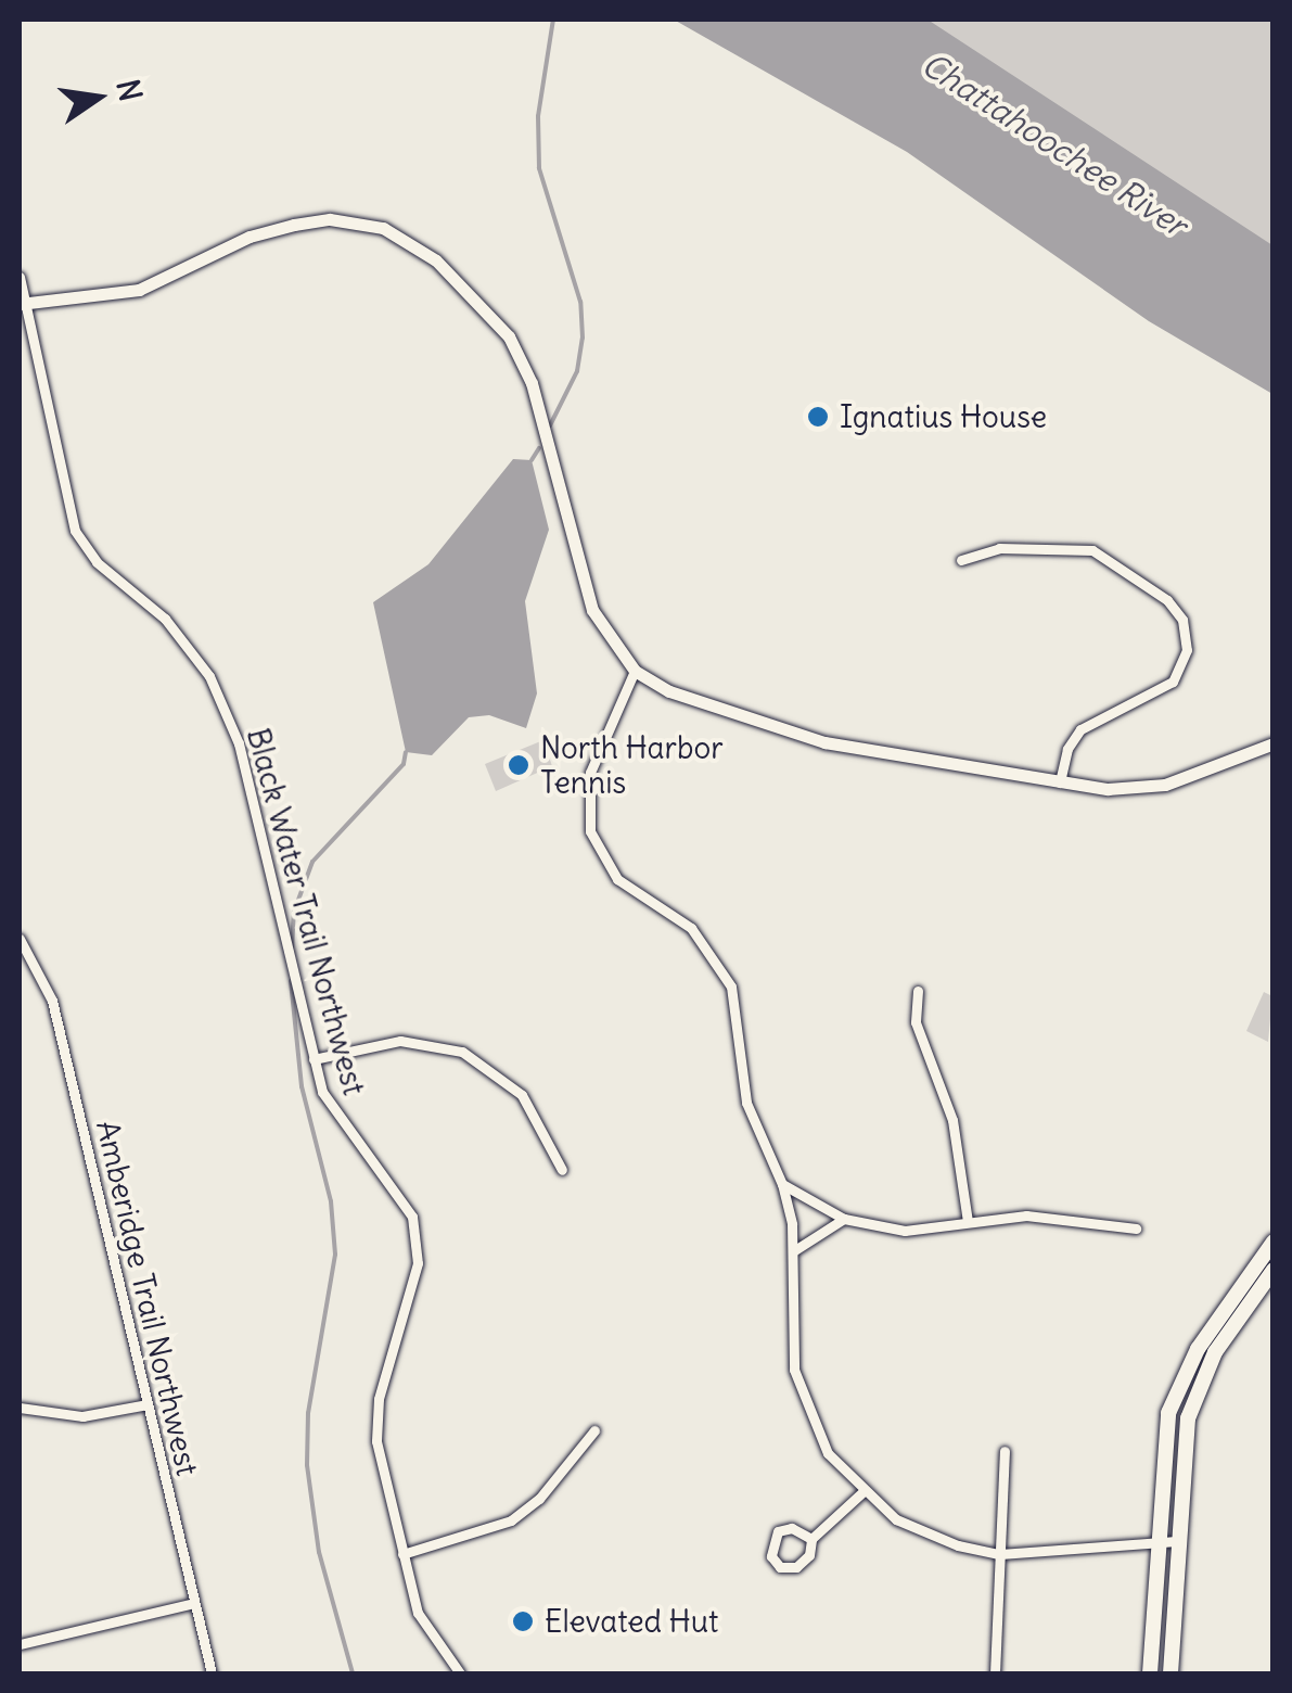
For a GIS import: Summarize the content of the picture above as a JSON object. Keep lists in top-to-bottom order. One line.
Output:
{"streets":{"street":["Black Water Trail Northwest","Amberidge Trail Northwest"]},"water":["Chattahoochee River"],"places":["Ignatius House","North Harbor Tennis","Elevated Hut"],"north":"right"}
